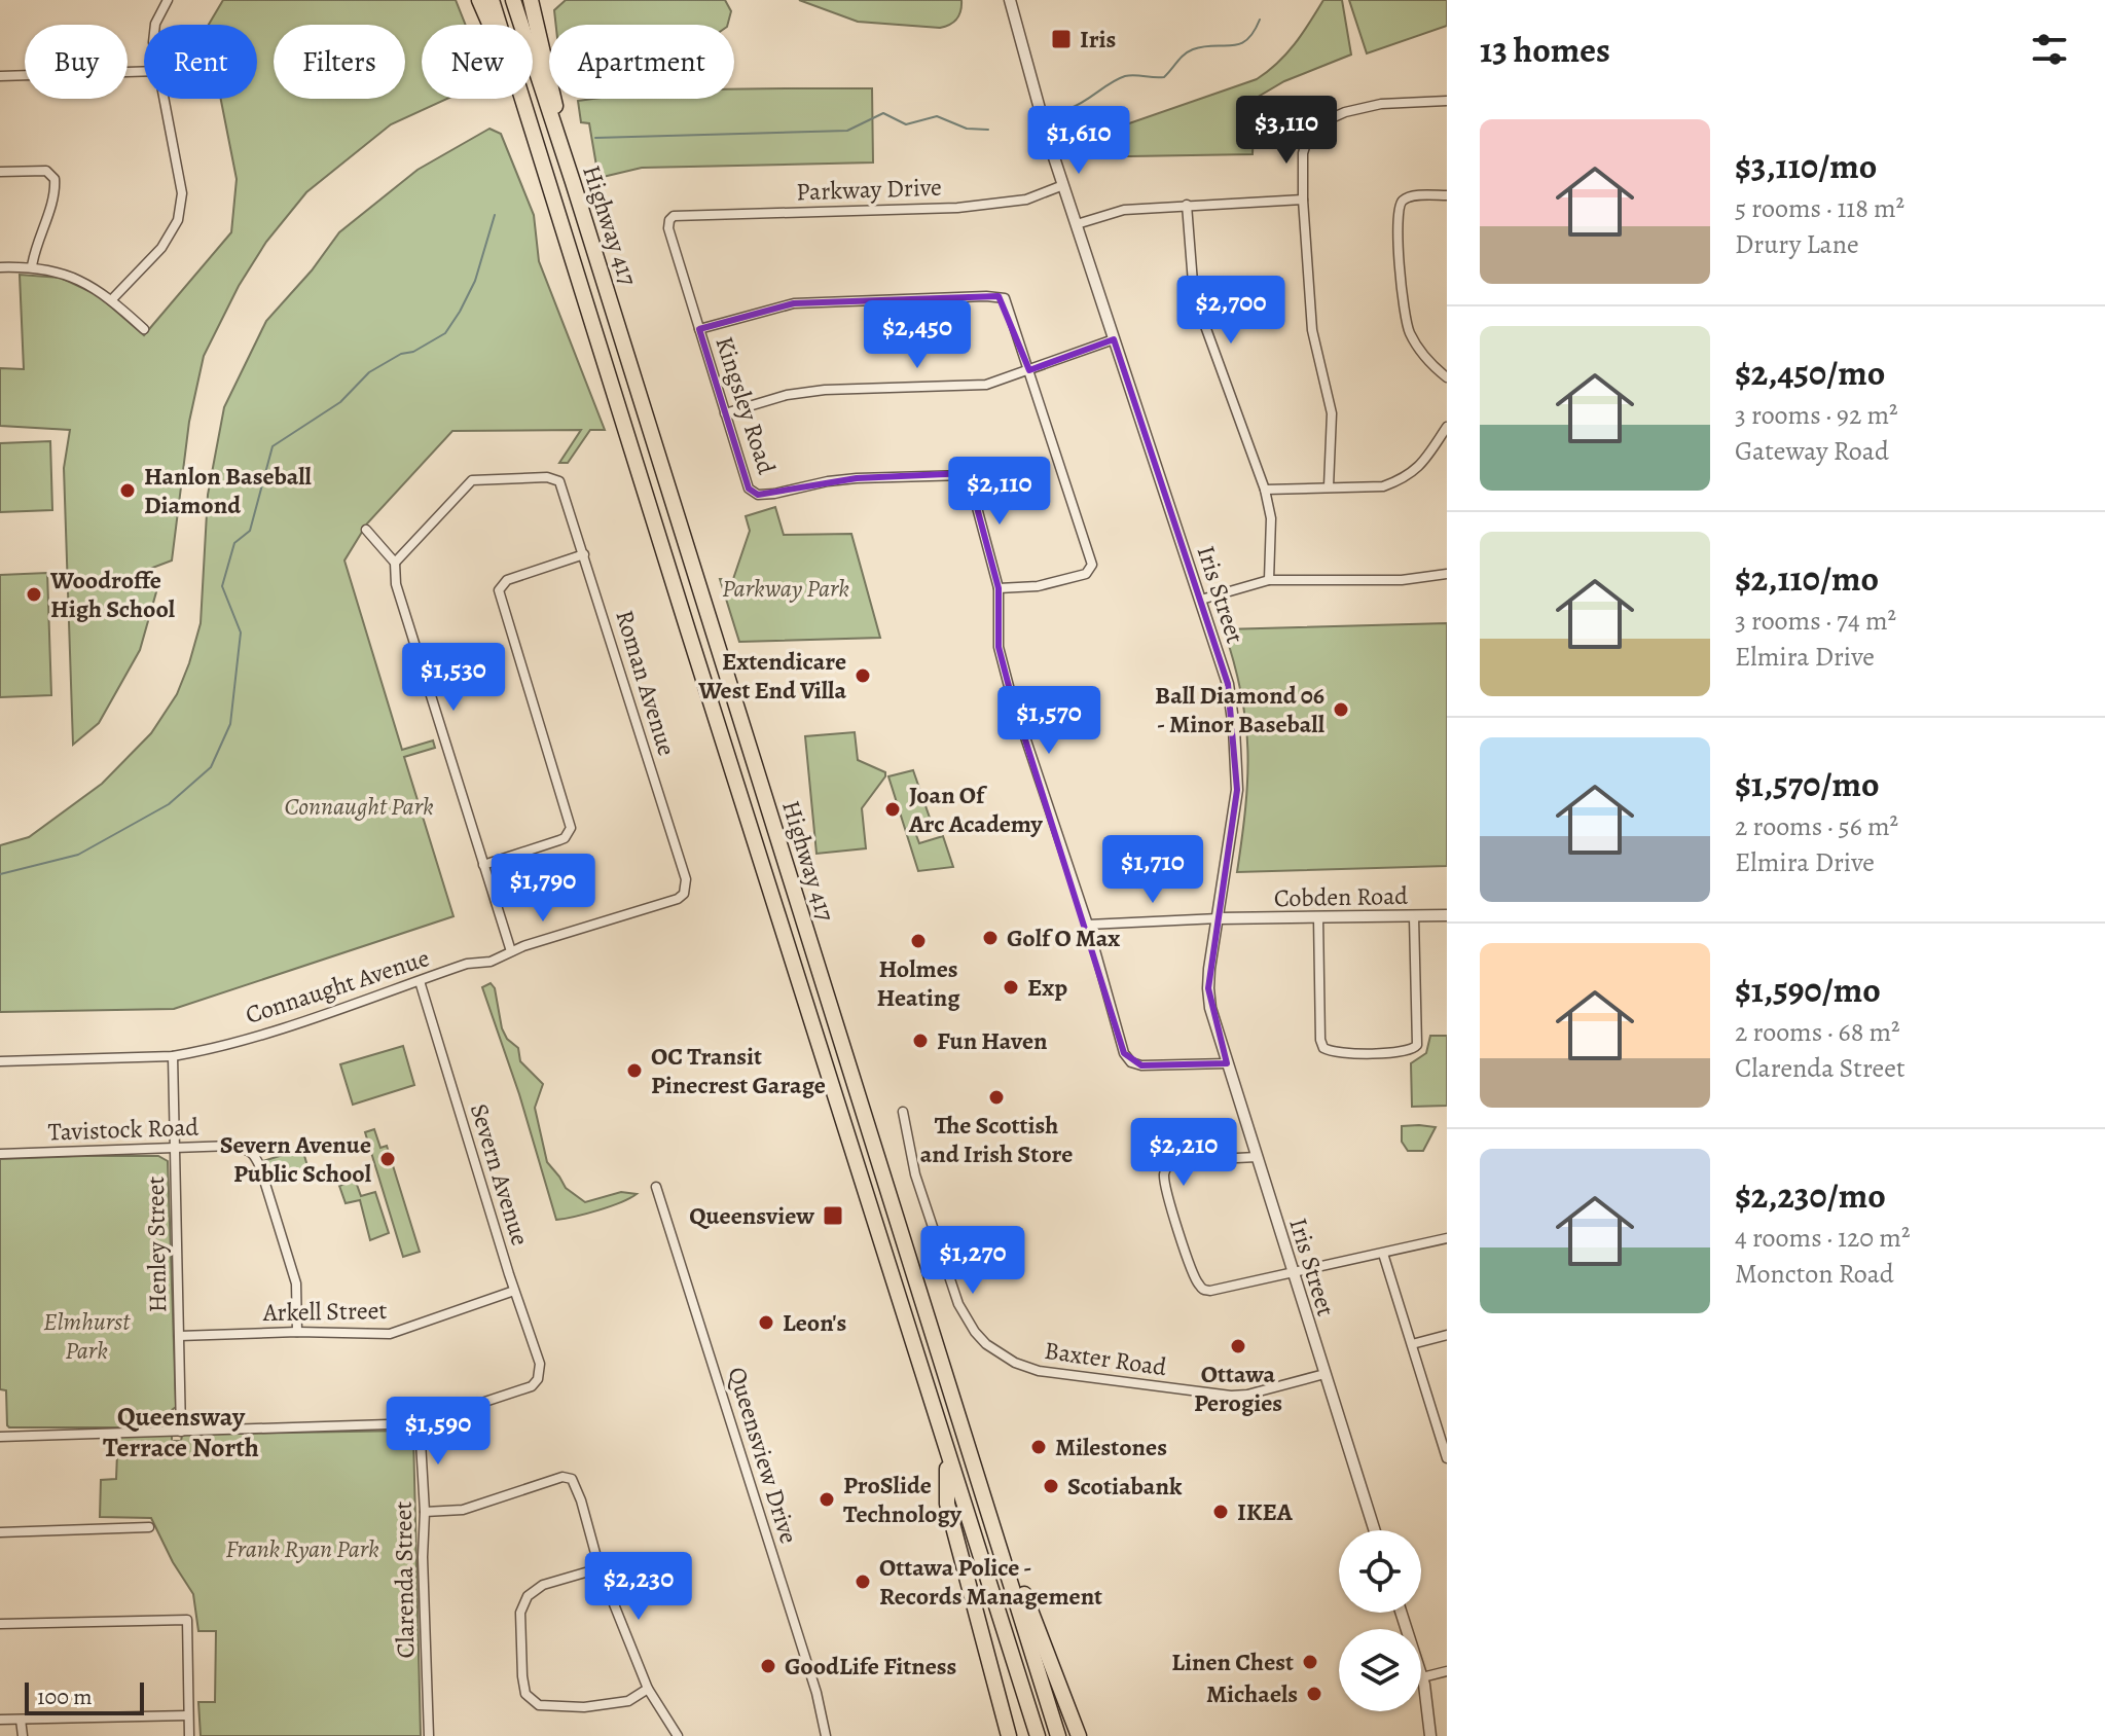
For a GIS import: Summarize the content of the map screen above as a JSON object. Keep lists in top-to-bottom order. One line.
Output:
{"streets":{"highway":["Highway 417"],"street":["Parkway Drive","Kingsley Road","Iris Street","Roman Avenue","Cobden Road","Connaught Avenue","Tavistock Road","Severn Avenue","Henley Street","Arkell Street","Baxter Road","Queensview Drive","Clarenda Street"]},"crossings":[["Parkway Drive","Kingsley Road"],["Parkway Drive","Iris Street"],["Iris Street","Cobden Road"],["Iris Street","Baxter Road"],["Roman Avenue","Connaught Avenue"],["Connaught Avenue","Severn Avenue"],["Connaught Avenue","Henley Street"],["Tavistock Road","Henley Street"],["Tavistock Road","Arkell Street"],["Severn Avenue","Arkell Street"],["Severn Avenue","Clarenda Street"],["Henley Street","Arkell Street"]],"districts":["Queensway Terrace North"],"parks":["Parkway Park","Connaught Park","Elmhurst Park","Frank Ryan Park"],"places":{"transit":["Iris","Queensview"],"other":["Hanlon Baseball Diamond","Woodroffe High School","Extendicare West End Villa","Ball Diamond 06 - Minor Baseball","Joan Of Arc Academy","Golf O Max","Holmes Heating","Exp","Fun Haven","OC Transit Pinecrest Garage","The Scottish and Irish Store","Severn Avenue Public School","Leon's","Ottawa Perogies","Milestones","Scotiabank","ProSlide Technology","IKEA","Ottawa Police - Records Management","Linen Chest","GoodLife Fitness","Michaels"]},"scale_bar":"100 m","page":{"heading":"13 homes","chip":["Buy","Rent","Filters","New","Apartment"],"price":["$3,110","$1,610","$2,700","$2,450","$2,110","$1,530","$1,570","$1,710","$1,790","$2,210","$1,270","$1,590","$2,230"],"list":[{"name":"$3,110/mo","note":"5 rooms · 118 m² · Drury Lane"},{"name":"$2,450/mo","note":"3 rooms · 92 m² · Gateway Road"},{"name":"$2,110/mo","note":"3 rooms · 74 m² · Elmira Drive"},{"name":"$1,570/mo","note":"2 rooms · 56 m² · Elmira Drive"},{"name":"$1,590/mo","note":"2 rooms · 68 m² · Clarenda Street"},{"name":"$2,230/mo","note":"4 rooms · 120 m² · Moncton Road"}],"scale":"100 m"}}
